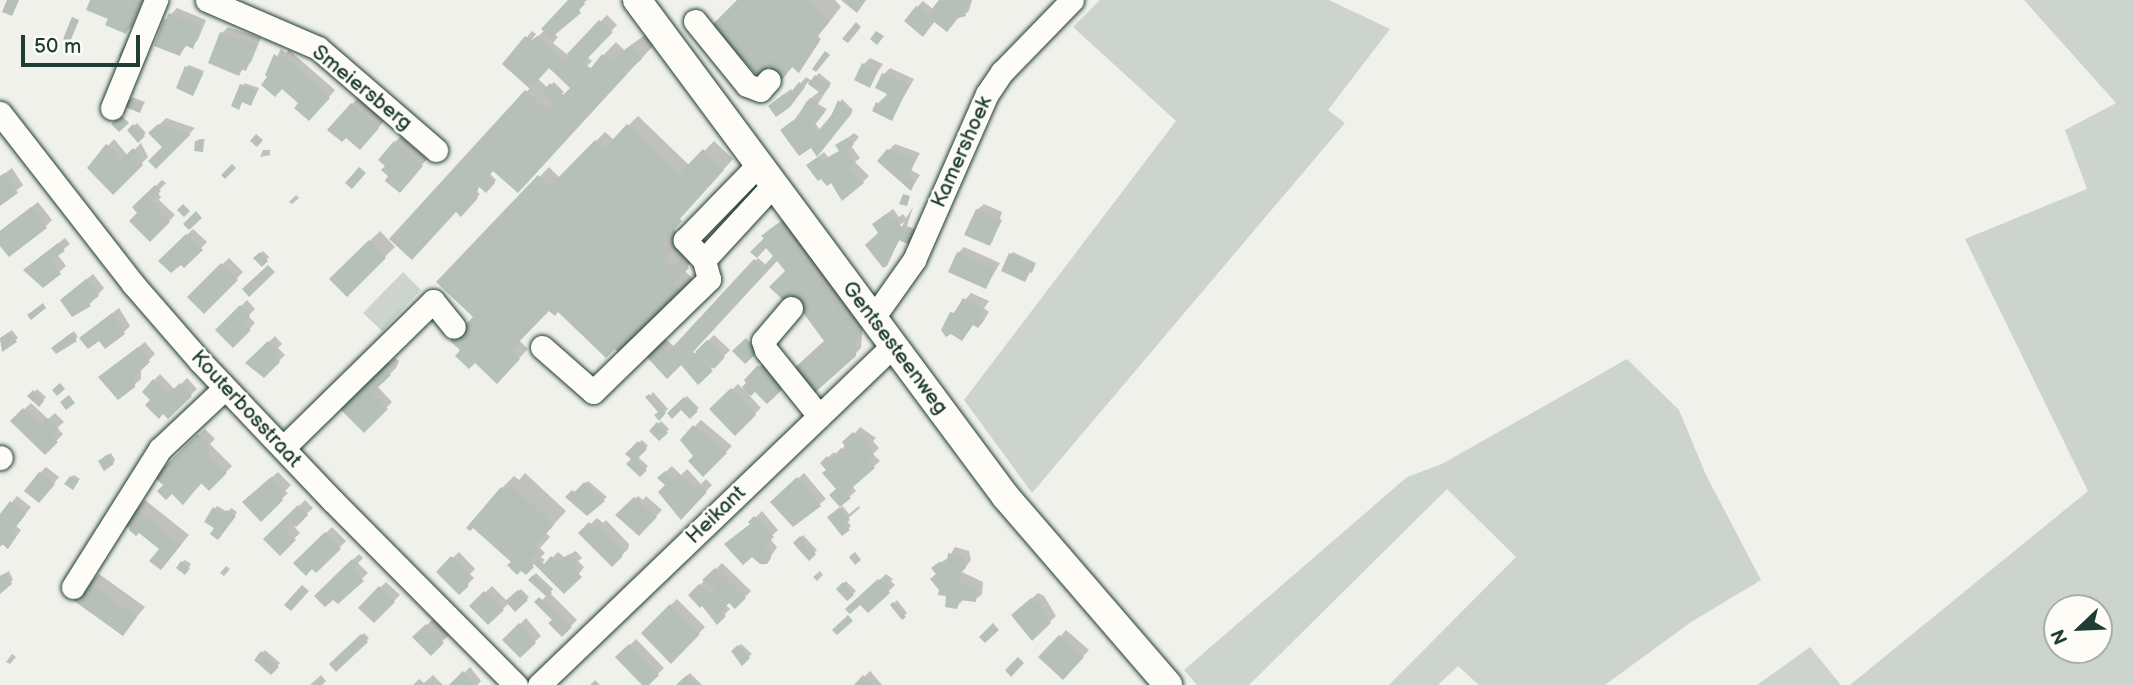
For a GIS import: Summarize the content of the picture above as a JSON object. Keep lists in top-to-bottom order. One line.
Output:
{"streets":{"main road":["Gentsesteenweg"],"street":["Smeiersberg","Kamershoek","Kouterbosstraat","Heikant"]},"crossings":[["Kamershoek","Gentsesteenweg"],["Gentsesteenweg","Heikant"]],"scale_bar":"50 m","north":"bottom left"}
